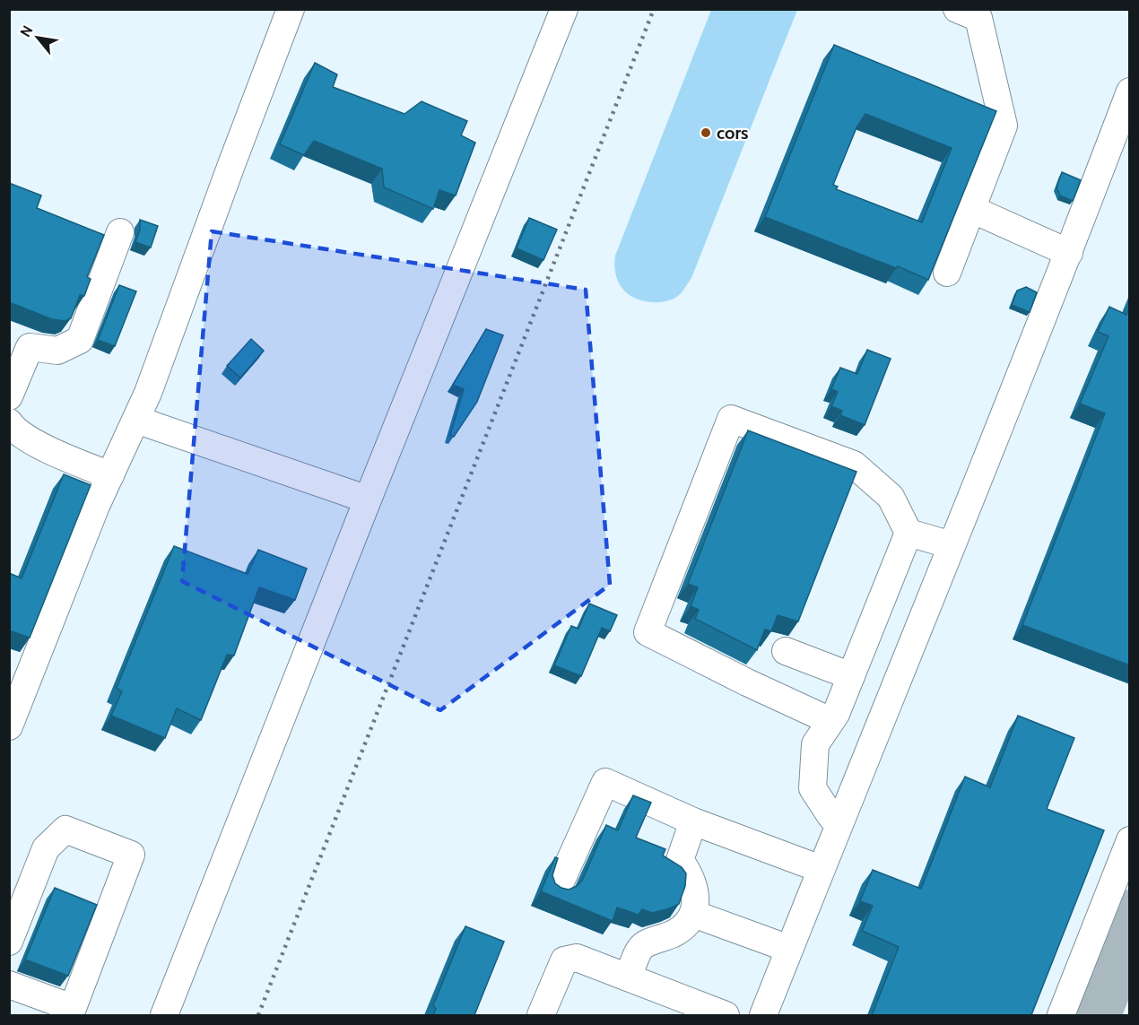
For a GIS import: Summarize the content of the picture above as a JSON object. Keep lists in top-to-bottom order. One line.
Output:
{"places":["cors"],"north":"top left"}
